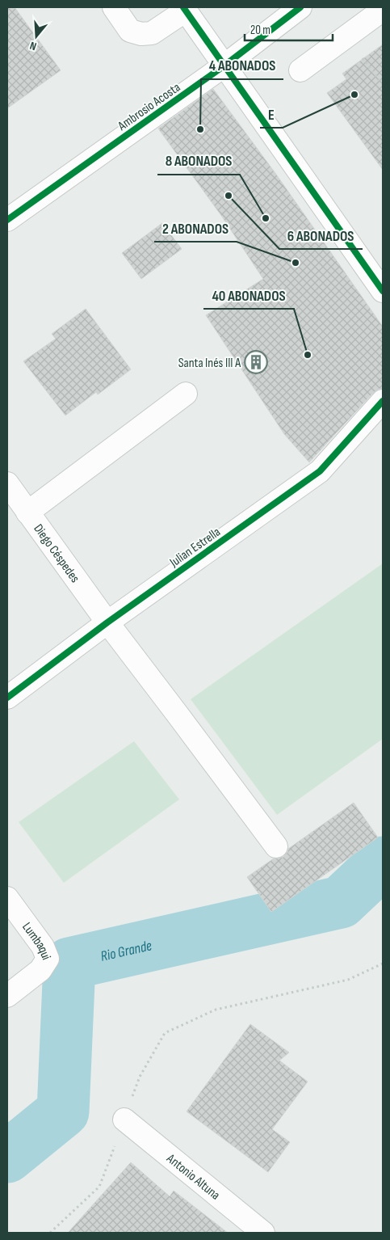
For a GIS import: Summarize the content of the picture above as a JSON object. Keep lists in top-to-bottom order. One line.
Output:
{"streets":{"street":["Ambrosio Acosta","Julian Estrella","Diego Céspedes","Lumbaqui","Antonio Altuna"]},"crossings":[["Julian Estrella","Diego Céspedes"]],"water":["Rio Grande"],"places":{"other":["E","4 ABONADOS","6 ABONADOS","8 ABONADOS","2 ABONADOS","40 ABONADOS"],"building":["Santa Inés III A"]},"scale_bar":"20 m","north":"bottom"}
